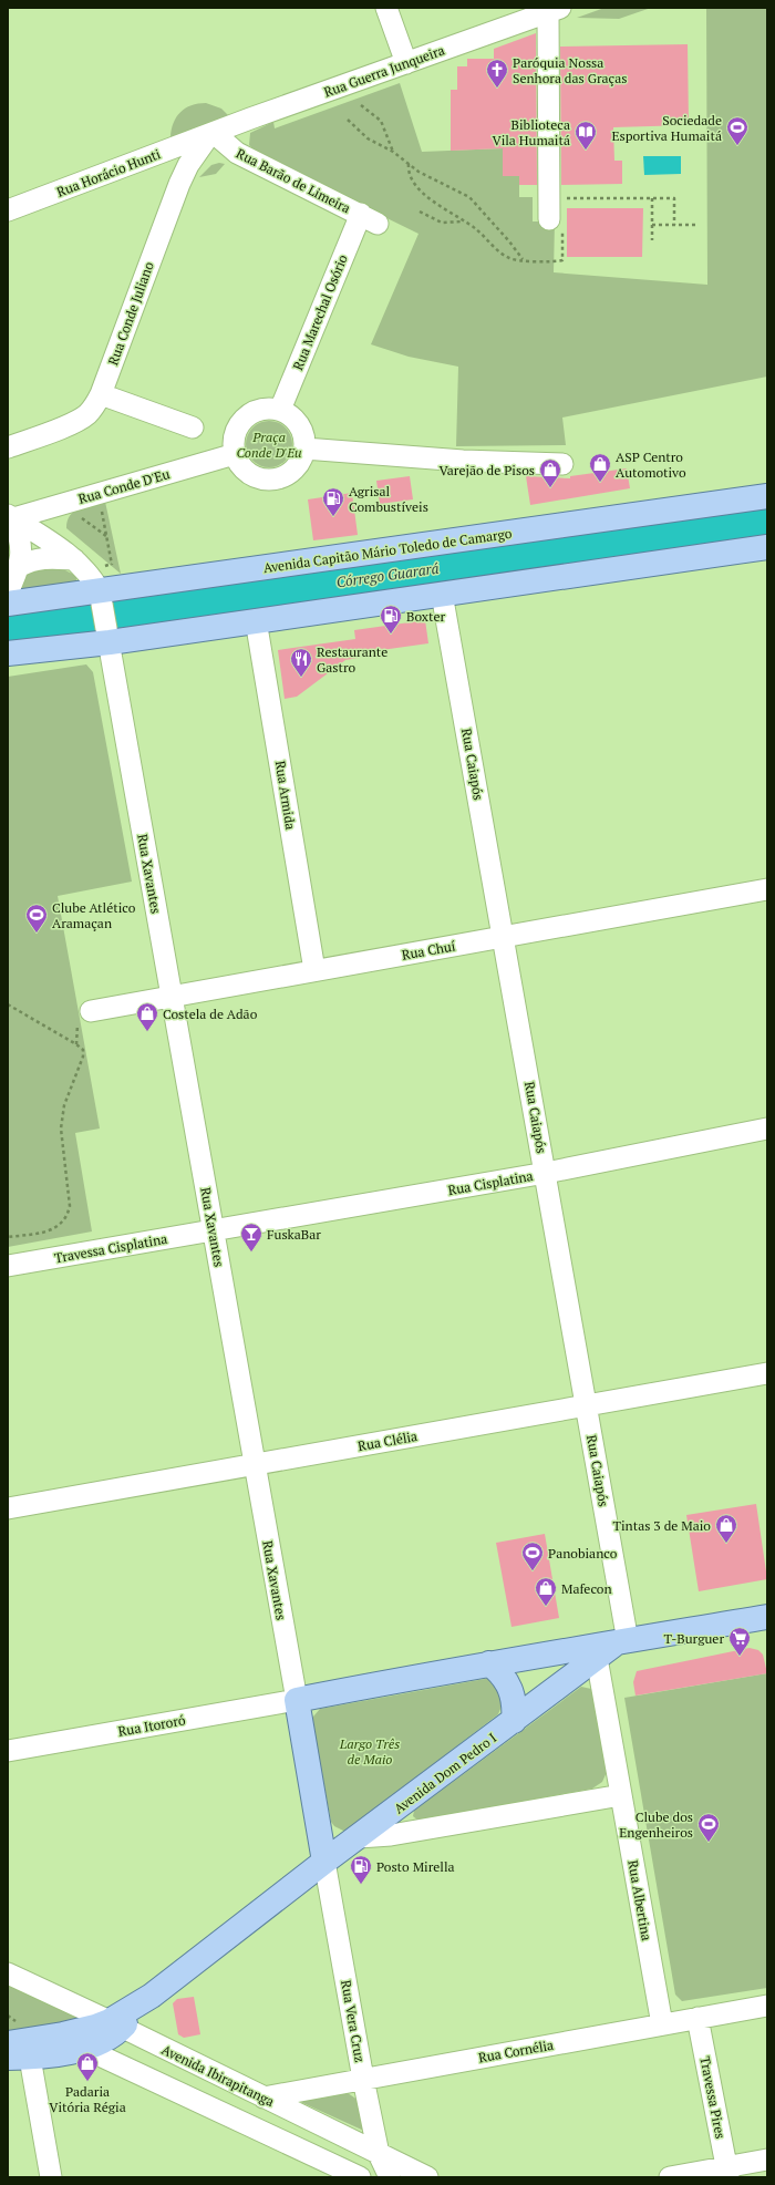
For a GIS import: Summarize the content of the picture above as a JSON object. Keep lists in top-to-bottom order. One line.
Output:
{"streets":{"main road":["Avenida Capitão Mário Toledo de Camargo","Rua Xavantes","Avenida Dom Pedro I"],"street":["Rua Guerra Junqueira","Rua Horácio Hunti","Rua Barão de Limeira","Rua Marechal Osório","Rua Conde Juliano","Rua Conde D'Eu","Rua Caiapós","Rua Armida","Rua Chuí","Rua Cisplatina","Travessa Cisplatina","Rua Clélia","Rua Itororó","Rua Albertina","Rua Vera Cruz","Rua Cornélia","Avenida Ibirapitanga","Travessa Pires"]},"crossings":[["Rua Guerra Junqueira","Rua Horácio Hunti"],["Rua Guerra Junqueira","Rua Barão de Limeira"],["Rua Guerra Junqueira","Rua Conde Juliano"],["Rua Horácio Hunti","Rua Barão de Limeira"],["Rua Horácio Hunti","Rua Conde Juliano"],["Rua Barão de Limeira","Rua Marechal Osório"],["Rua Barão de Limeira","Rua Conde Juliano"],["Rua Marechal Osório","Rua Conde D'Eu"],["Avenida Capitão Mário Toledo de Camargo","Rua Caiapós"],["Avenida Capitão Mário Toledo de Camargo","Rua Armida"],["Avenida Capitão Mário Toledo de Camargo","Rua Xavantes"],["Rua Caiapós","Rua Chuí"],["Rua Caiapós","Rua Cisplatina"],["Rua Caiapós","Rua Clélia"],["Rua Caiapós","Avenida Dom Pedro I"],["Rua Caiapós","Rua Albertina"],["Rua Armida","Rua Chuí"],["Rua Xavantes","Rua Chuí"],["Rua Xavantes","Rua Cisplatina"],["Rua Xavantes","Travessa Cisplatina"],["Rua Xavantes","Rua Clélia"],["Rua Xavantes","Rua Itororó"],["Rua Xavantes","Avenida Dom Pedro I"],["Rua Xavantes","Rua Vera Cruz"],["Rua Cisplatina","Travessa Cisplatina"],["Avenida Dom Pedro I","Rua Albertina"],["Avenida Dom Pedro I","Rua Vera Cruz"],["Avenida Dom Pedro I","Avenida Ibirapitanga"],["Rua Albertina","Rua Cornélia"],["Rua Vera Cruz","Rua Cornélia"],["Rua Vera Cruz","Avenida Ibirapitanga"],["Rua Cornélia","Avenida Ibirapitanga"],["Rua Cornélia","Travessa Pires"]],"water":["Córrego Guarará"],"parks":["Praça Conde D'Eu","Largo Três de Maio"],"places":{"church":["Paróquia Nossa Senhora das Graças"],"sports":["Sociedade Esportiva Humaitá","Clube Atlético Aramaçan","Panobianco","Clube dos Engenheiros"],"library":["Biblioteca Vila Humaitá"],"shop":["ASP Centro Automotivo","Varejão de Pisos","Costela de Adão","Tintas 3 de Maio","Mafecon","Padaria Vitória Régia"],"fuel station":["Agrisal Combustíveis","Boxter","Posto Mirella"],"restaurant":["Restaurante Gastro"],"bar":["FuskaBar"],"supermarket":["T-Burguer"]}}
